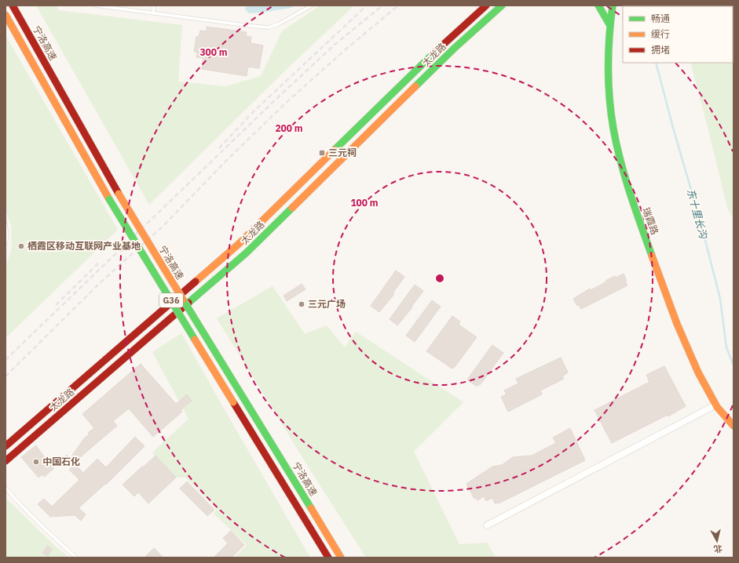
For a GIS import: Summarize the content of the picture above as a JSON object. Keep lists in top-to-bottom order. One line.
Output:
{"streets":{"main road":["宁洛高速","太龙路","瑞霞路","G36"]},"water":["东十里长沟"],"places":{"transit":["三元祠"],"other":["栖霞区移动互联网产业基地","三元广场","中国石化"]},"legend":["畅通","缓行","拥堵"],"north":"bottom","rings":["300 m","200 m","100 m"]}
